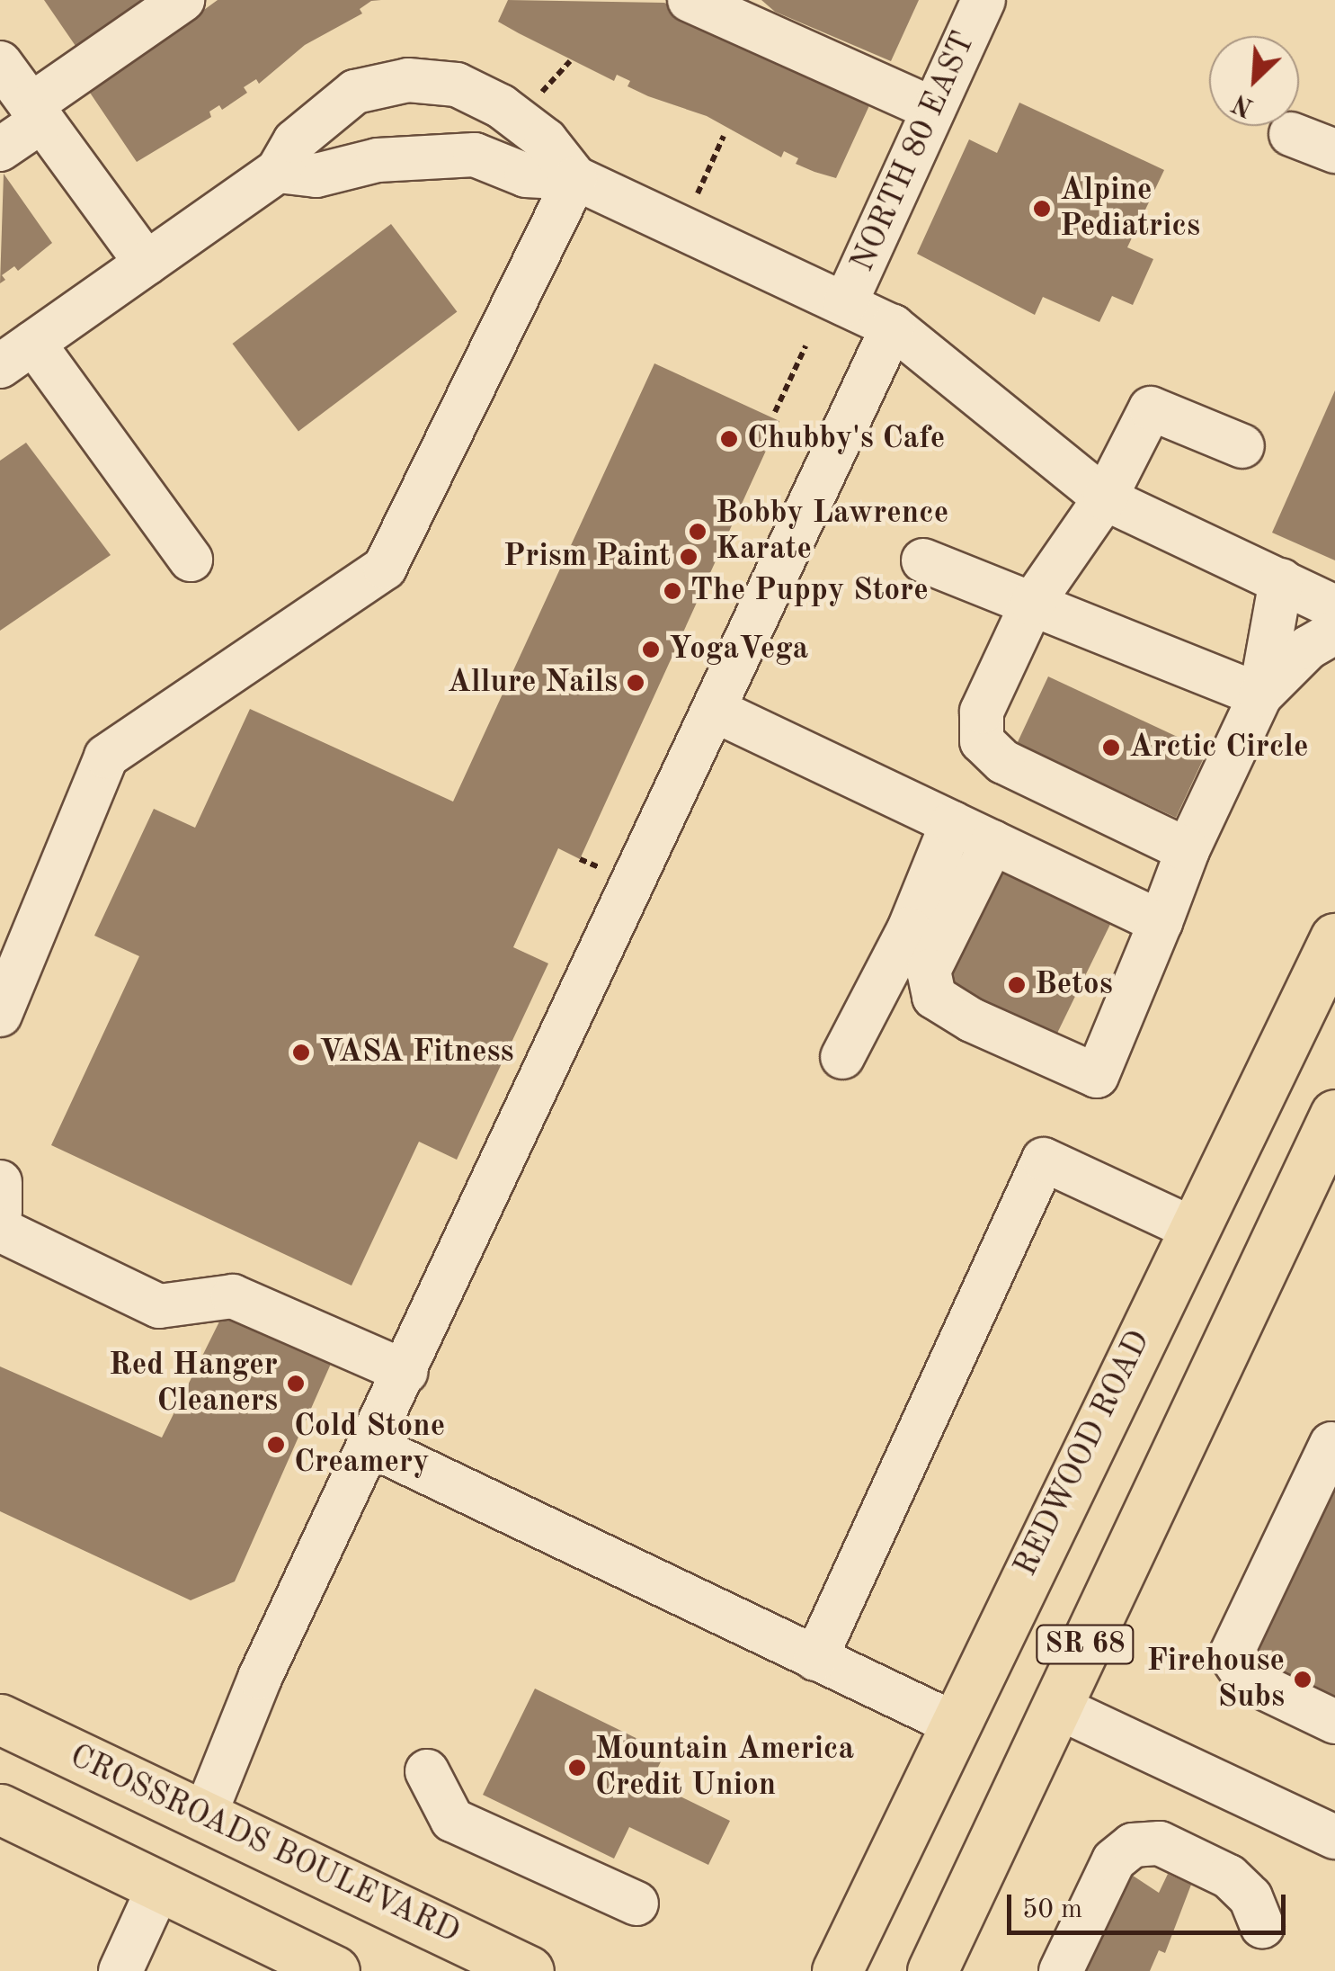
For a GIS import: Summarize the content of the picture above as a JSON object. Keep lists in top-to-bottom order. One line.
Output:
{"streets":{"main road":["REDWOOD ROAD","SR 68","CROSSROADS BOULEVARD"],"street":["NORTH 80 EAST"]},"places":["Alpine Pediatrics","Chubby's Cafe","Bobby Lawrence Karate","Prism Paint","The Puppy Store","YogaVega","Allure Nails","Arctic Circle","Betos","VASA Fitness","Red Hanger Cleaners","Cold Stone Creamery","Firehouse Subs","Mountain America Credit Union"],"scale_bar":"50 m","north":"bottom left"}
